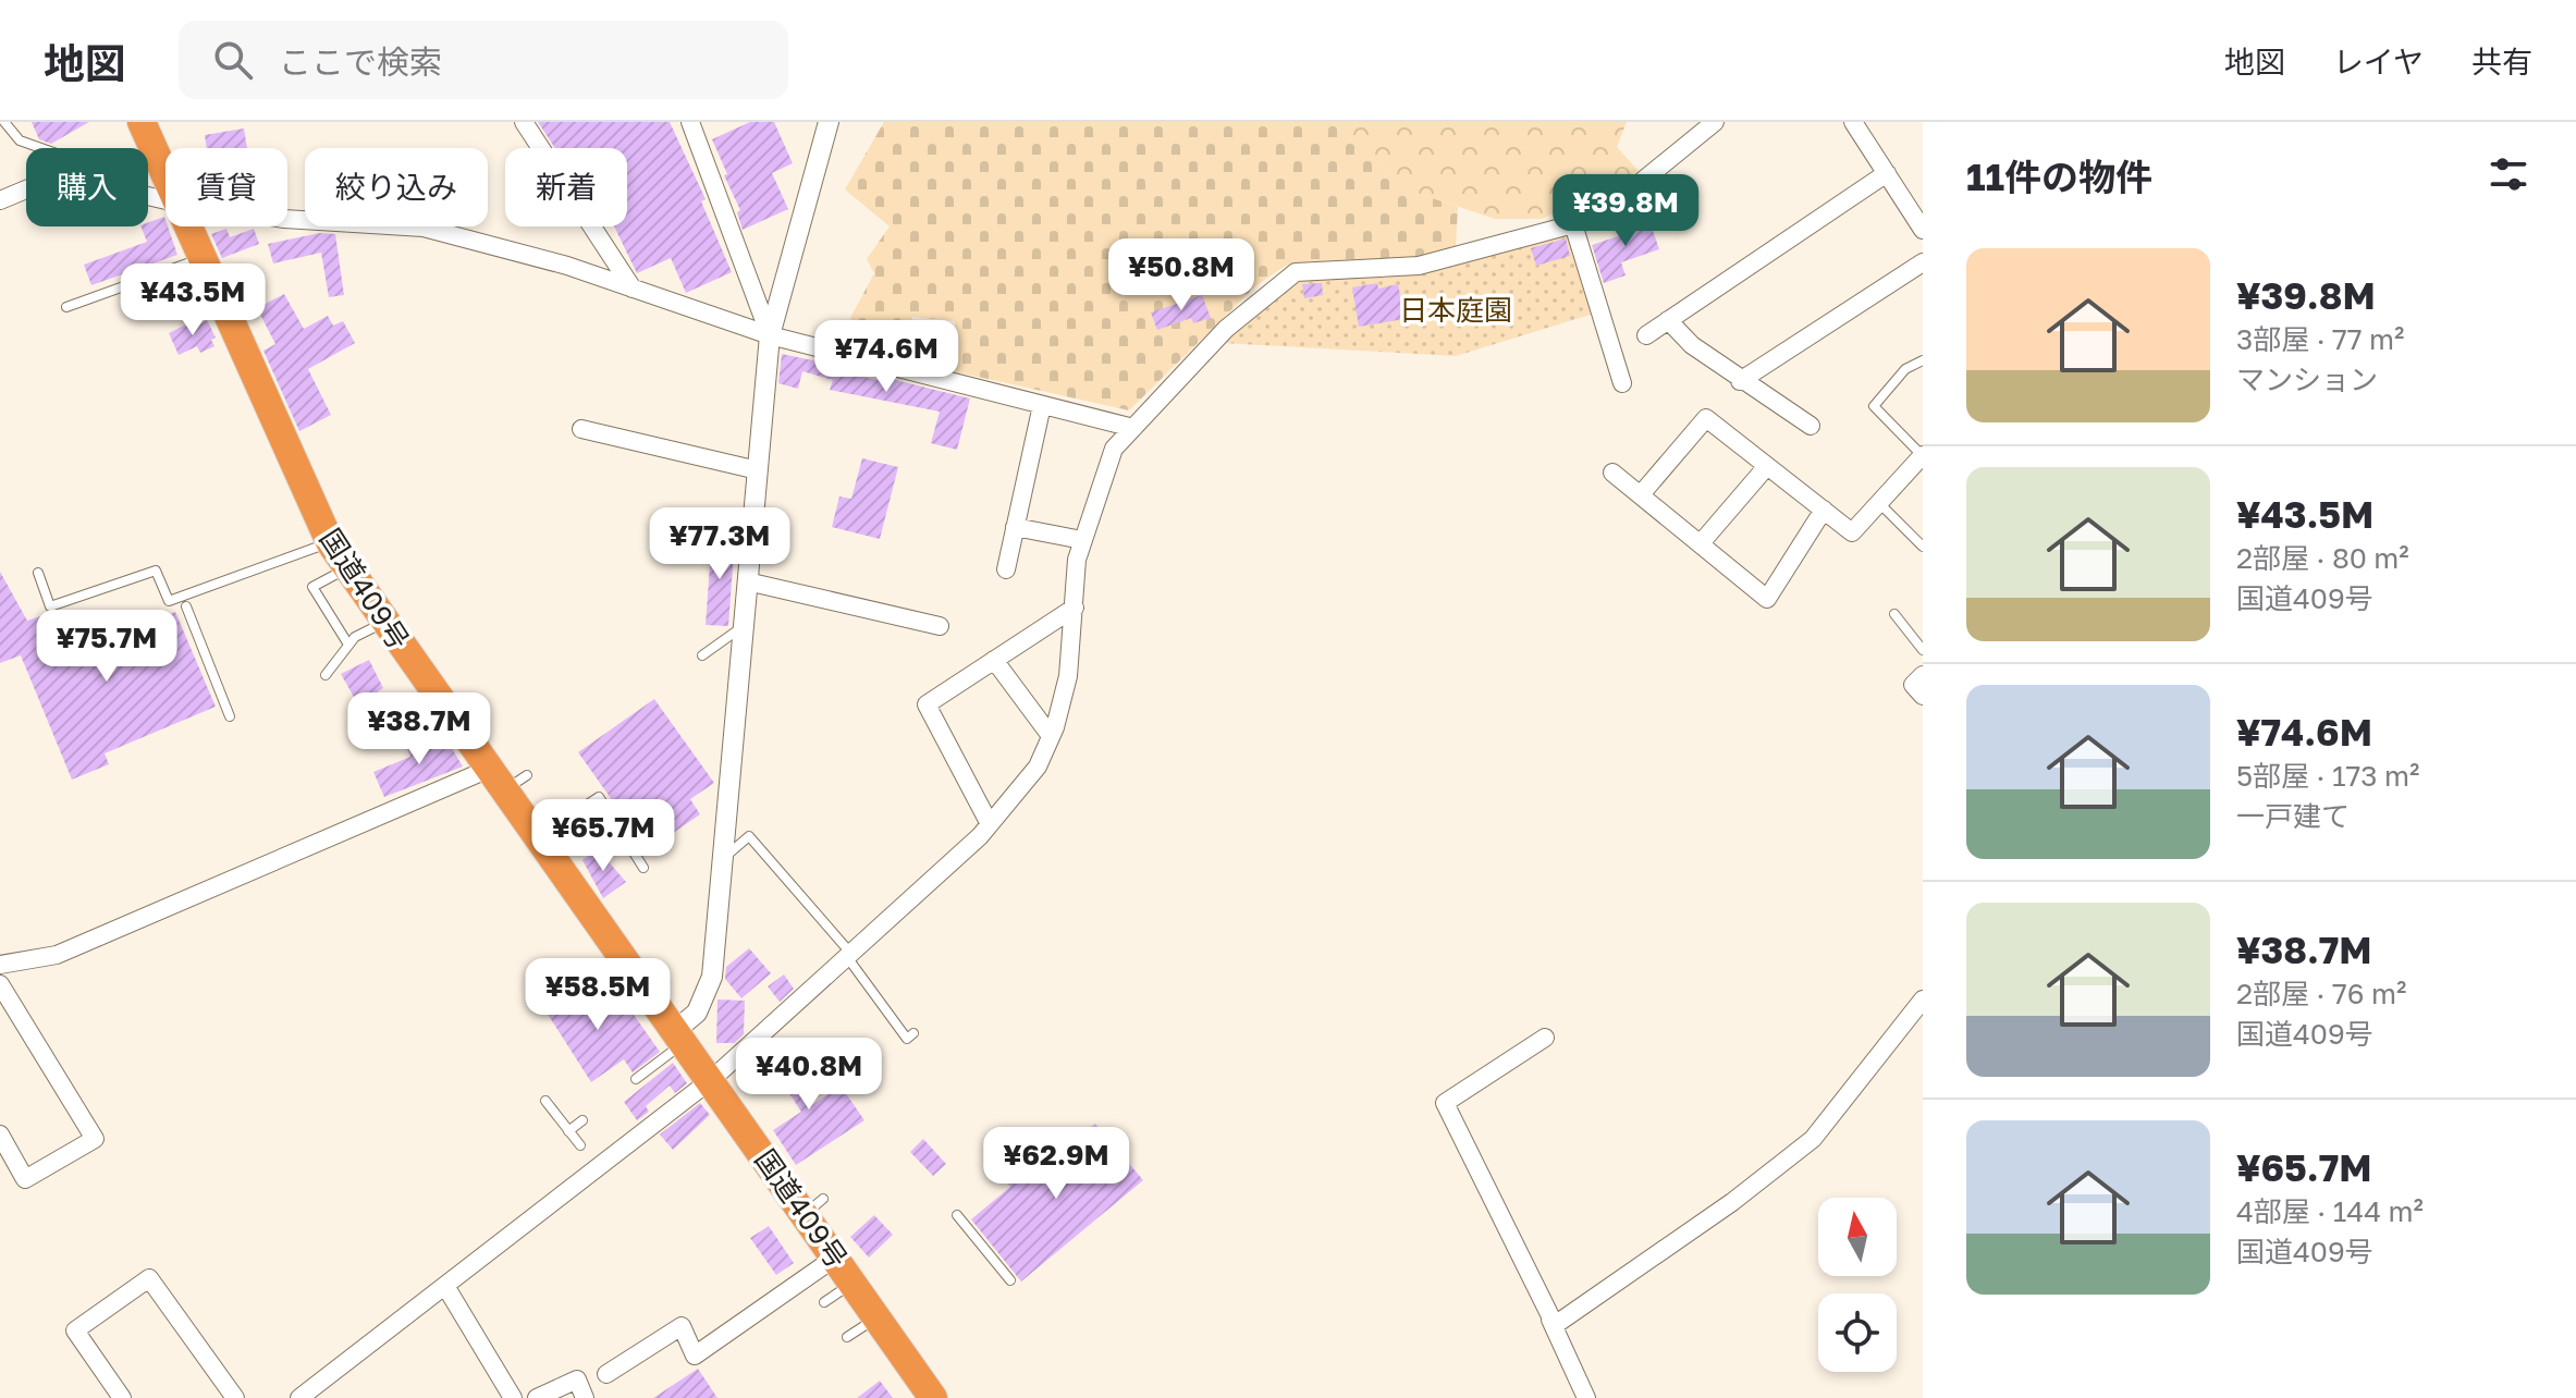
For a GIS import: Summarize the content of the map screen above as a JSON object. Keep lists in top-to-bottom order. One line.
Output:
{"streets":{"highway":["国道409号"]},"parks":["日本庭園"],"north":"top","page":{"header":"地図","search":"ここで検索","nav":["地図","レイヤ","共有"],"heading":"11件の物件","chip":["購入","賃貸","絞り込み","新着"],"price":["¥39.8M","¥50.8M","¥43.5M","¥74.6M","¥77.3M","¥75.7M","¥38.7M","¥65.7M","¥58.5M","¥40.8M","¥62.9M"],"list":[{"name":"¥39.8M","note":"3部屋 · 77 m² · マンション"},{"name":"¥43.5M","note":"2部屋 · 80 m² · 国道409号"},{"name":"¥74.6M","note":"5部屋 · 173 m² · 一戸建て"},{"name":"¥38.7M","note":"2部屋 · 76 m² · 国道409号"},{"name":"¥65.7M","note":"4部屋 · 144 m² · 国道409号"}]}}
